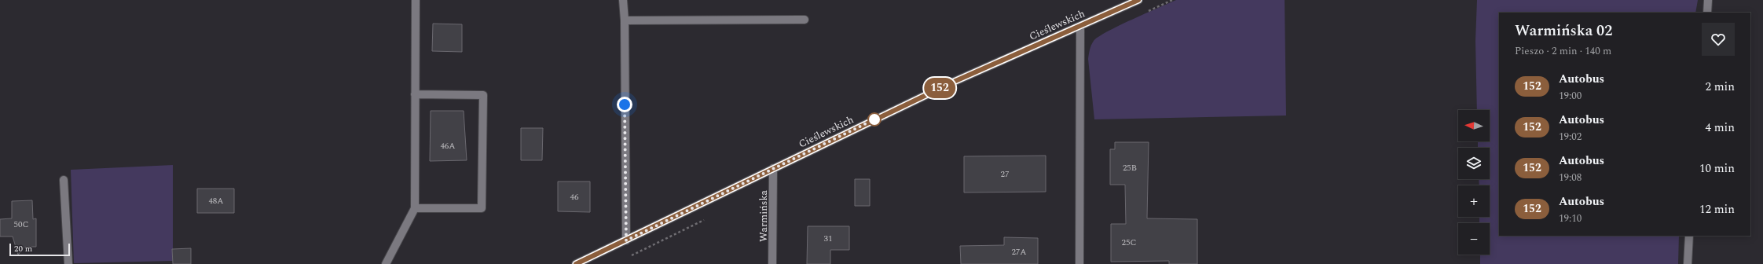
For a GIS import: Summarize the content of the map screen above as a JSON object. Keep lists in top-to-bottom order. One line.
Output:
{"streets":{"street":["Cieślewskich","Warmińska"]},"crossings":[["Cieślewskich","Warmińska"]],"lines":["bus line 152"],"house_numbers":["46A","25B","27","46","48A","50C","31","25C","27A"],"scale_bar":"20 m","north":"left","page":{"on_map":"152","heading":["Warmińska 02","Pieszo · 2 min · 140 m"],"list":[{"mark":"152","name":"Autobus","note":"19:00","value":"2 min"},{"mark":"152","name":"Autobus","note":"19:02","value":"4 min"},{"mark":"152","name":"Autobus","note":"19:08","value":"10 min"},{"mark":"152","name":"Autobus","note":"19:10","value":"12 min"}],"map_buttons":["+","−"],"scale":"20 m"}}
